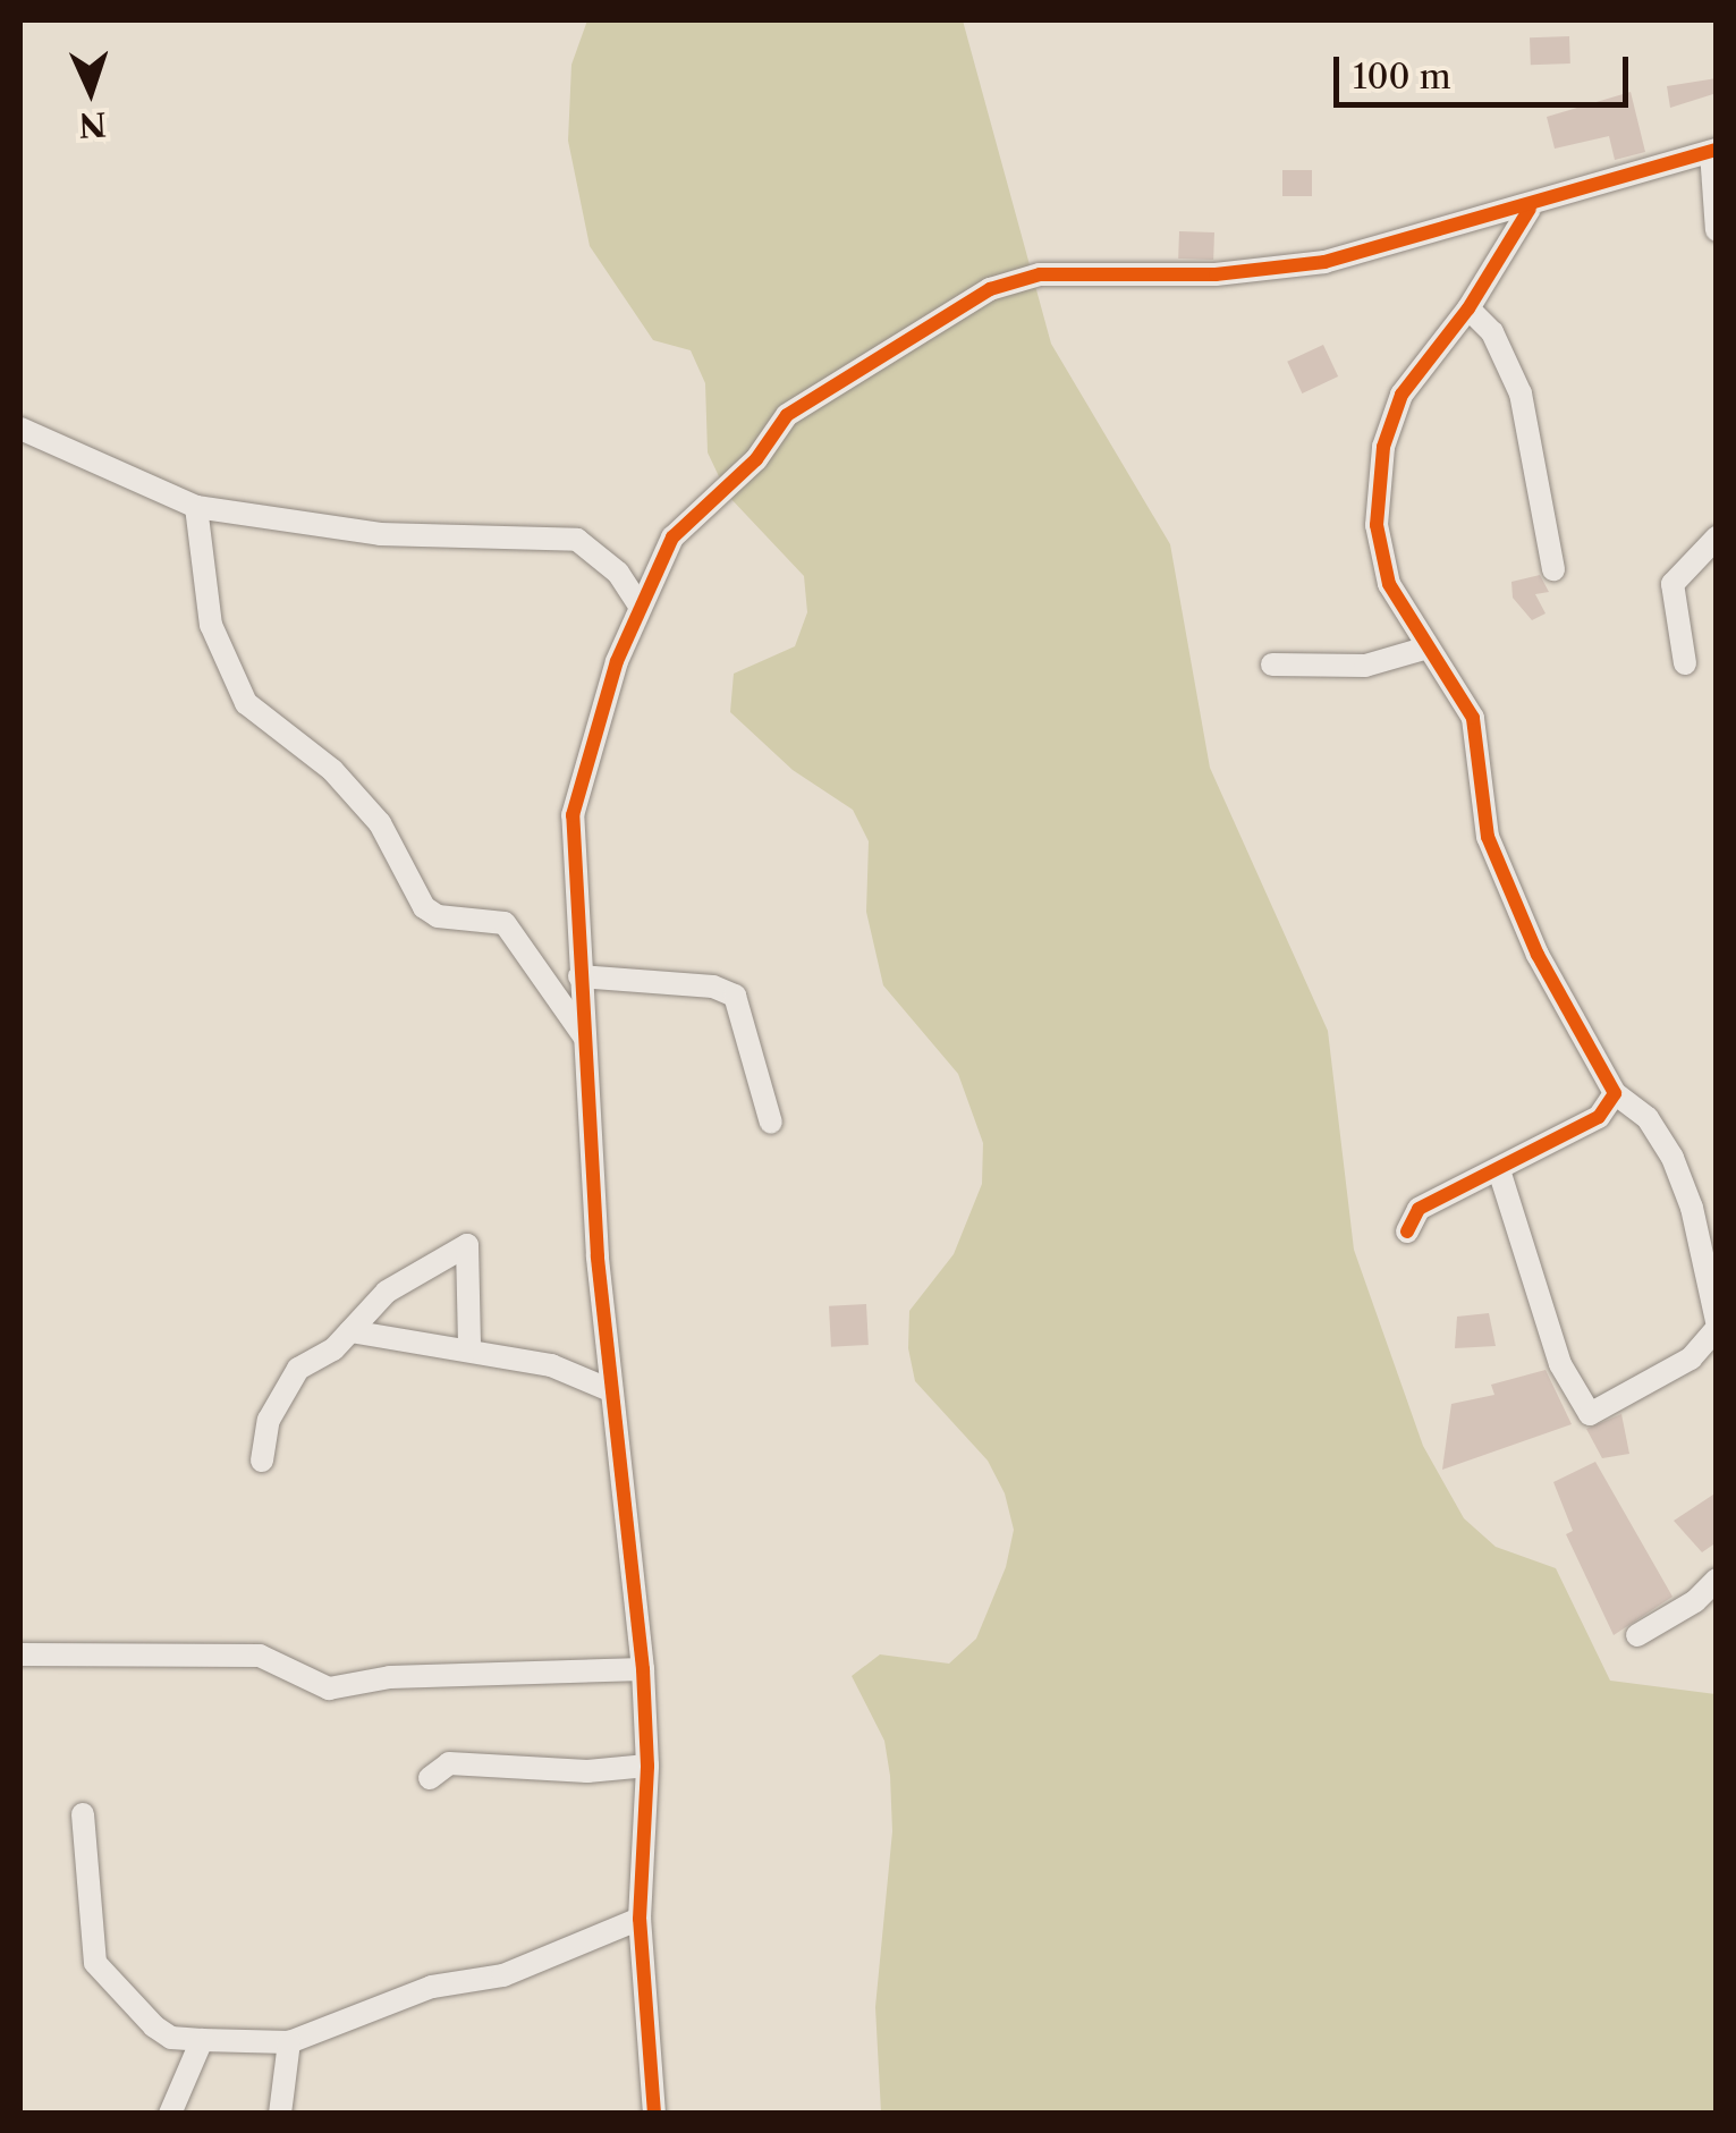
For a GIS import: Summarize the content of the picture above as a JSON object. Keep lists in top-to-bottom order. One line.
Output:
{"scale_bar":"100 m","north":"bottom"}
